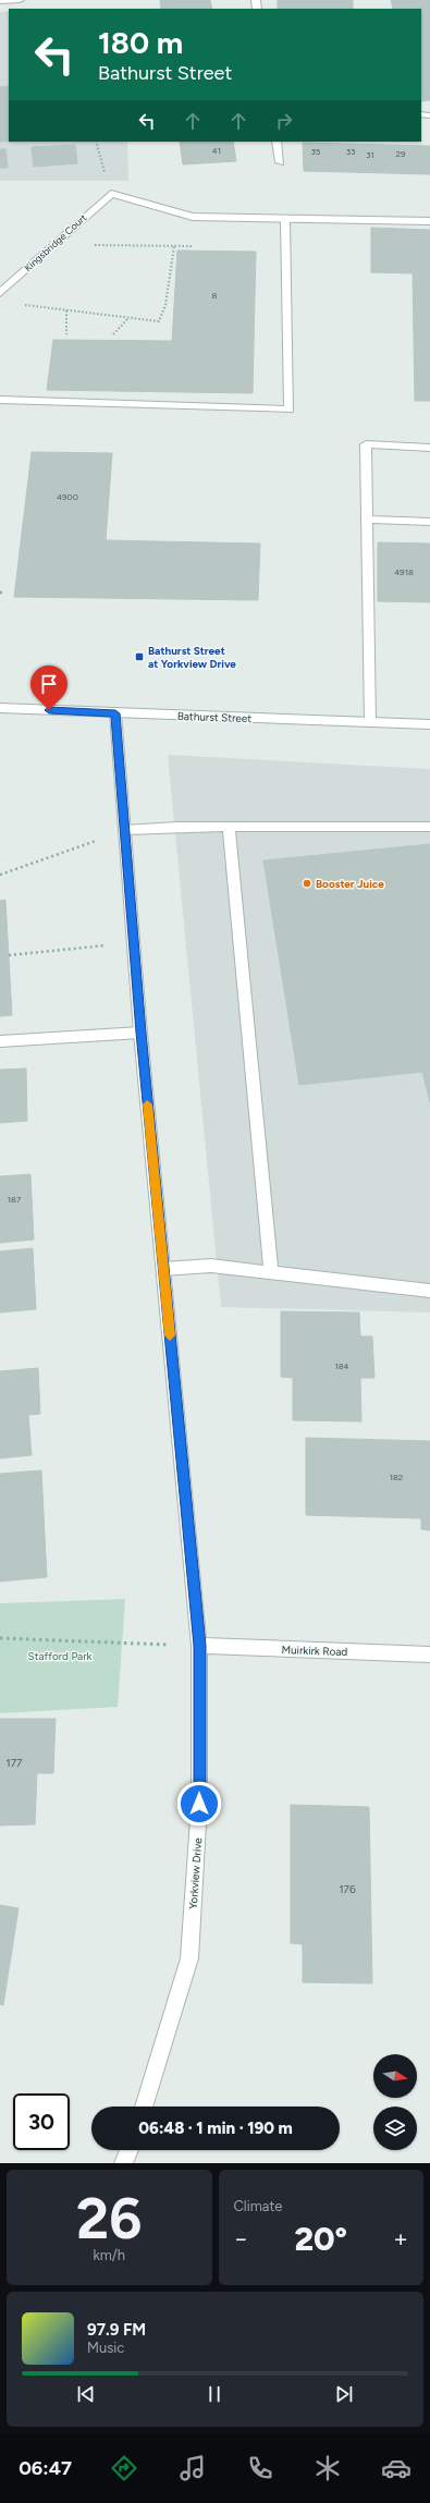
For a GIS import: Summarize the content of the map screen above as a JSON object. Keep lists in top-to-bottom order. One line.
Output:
{"streets":{"street":["Kingsbridge Court","Bathurst Street","Muirkirk Road","Yorkview Drive"]},"crossings":[["Bathurst Street","Yorkview Drive"],["Muirkirk Road","Yorkview Drive"]],"parks":["Stafford Park"],"places":{"transit":["Bathurst Street at Yorkview Drive"],"other":["Booster Juice"]},"house_numbers":["41","35","33","29","31","8","4900","4918","187","184","182","177","176"],"north":"right","page":{"turn":["180 m","Bathurst Street"],"limit":"30","trip":"06:48 · 1 min · 190 m","tile":[["26","km/h"],"Climate"],"heat":["−","20°","+"],"song":["97.9 FM","Music"],"tabs":"06:47"}}
